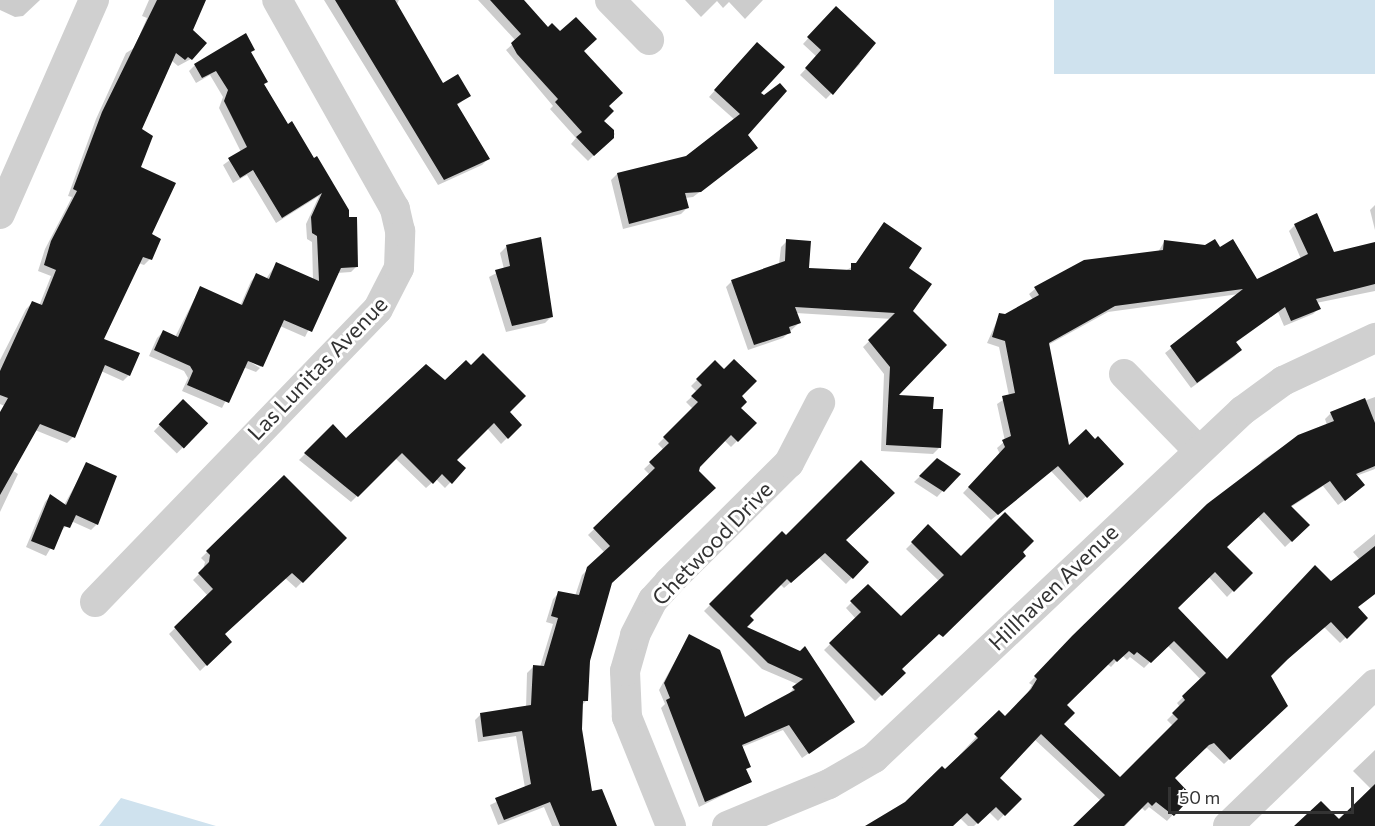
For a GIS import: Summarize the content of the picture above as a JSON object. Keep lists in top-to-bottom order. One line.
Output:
{"streets":{"street":["Las Lunitas Avenue","Chetwood Drive","Hillhaven Avenue"]},"scale_bar":"50 m"}
